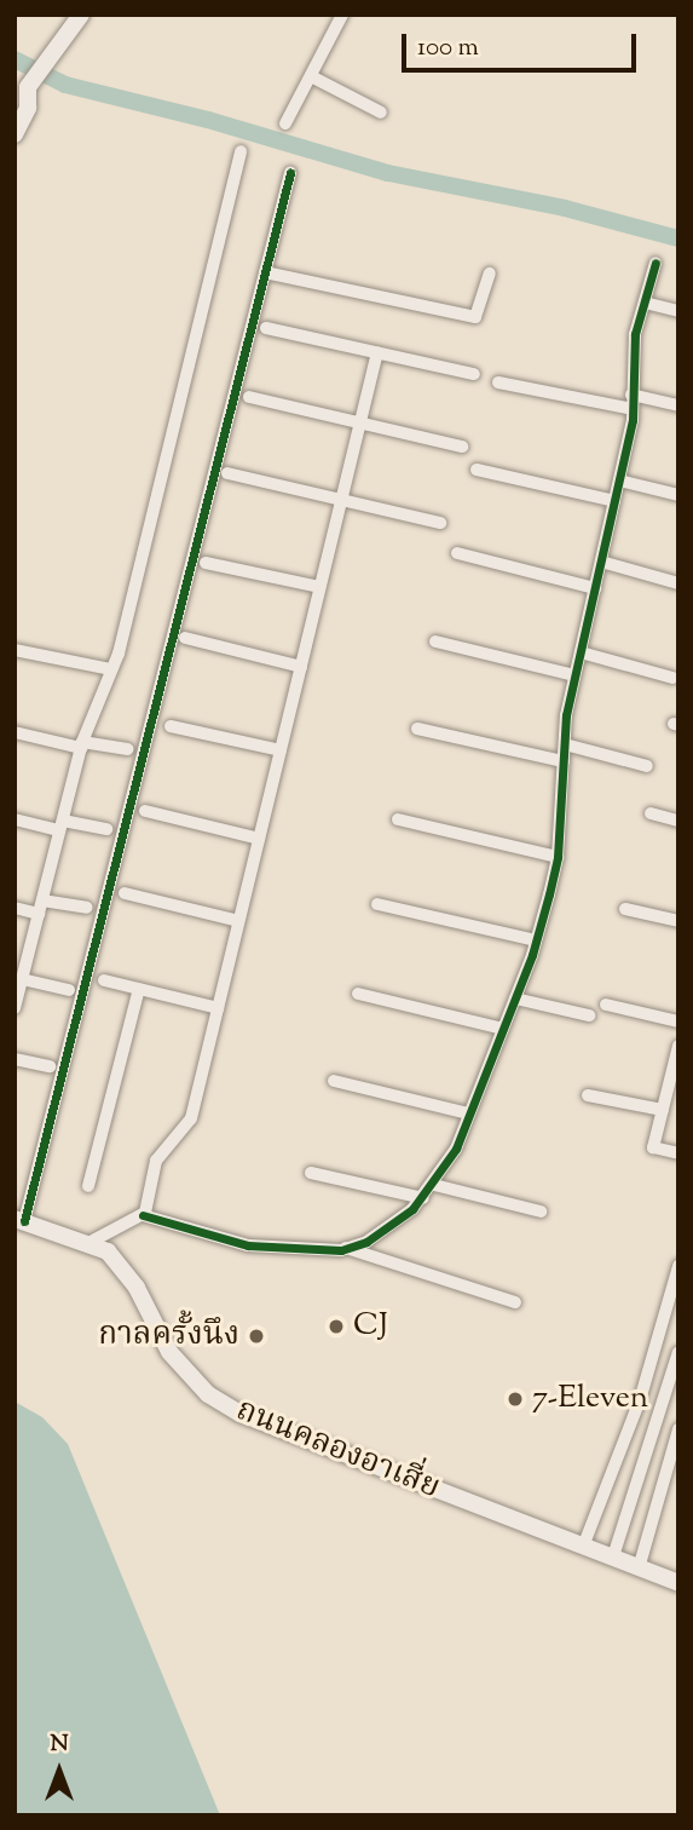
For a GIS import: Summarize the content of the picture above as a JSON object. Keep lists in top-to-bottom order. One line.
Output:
{"streets":{"street":["ถนนคลองอาเสี่ย"]},"places":["CJ","กาลครั้งนึง","7-Eleven"],"scale_bar":"100 m","north":"top"}
